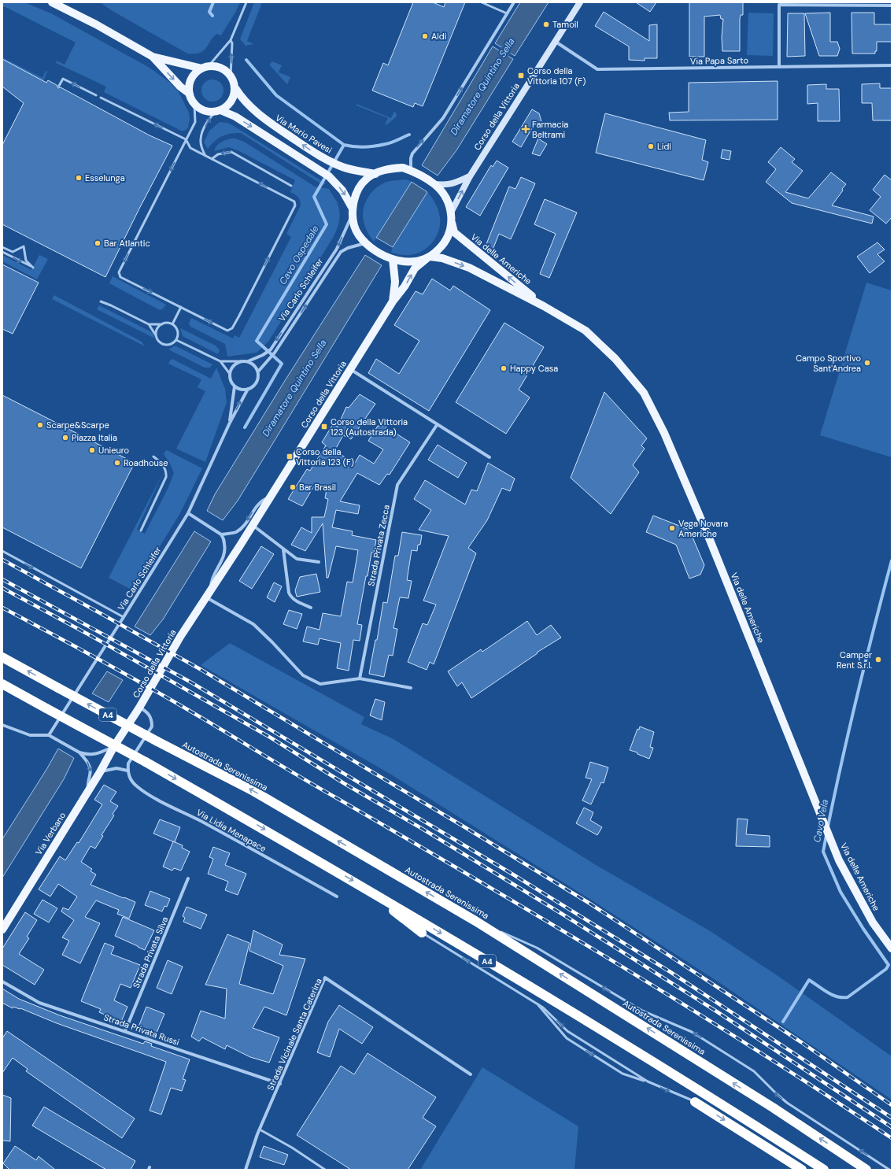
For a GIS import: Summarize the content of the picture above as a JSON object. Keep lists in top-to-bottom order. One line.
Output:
{"streets":{"highway":["A4","Autostrada Serenissima"],"main road":["Corso della Vittoria","Via Mario Pavesi","Via delle Americhe","Via Verbano"],"street":["Via Papa Sarto","Via Carlo Schleifer","Strada Privata Zecca","Via Lidia Menapace","Strada Privata Silva","Strada Privata Russi","Strada Vicinale Santa Caterina"]},"crossings":[["Via Papa Sarto","Corso della Vittoria"],["Corso della Vittoria","Via Mario Pavesi"],["Corso della Vittoria","Via delle Americhe"],["Corso della Vittoria","Via Carlo Schleifer"],["Corso della Vittoria","Via Verbano"],["Via Mario Pavesi","Via delle Americhe"],["Via Mario Pavesi","Via Carlo Schleifer"],["Via delle Americhe","Via Carlo Schleifer"],["Strada Privata Silva","Strada Privata Russi"],["Strada Privata Russi","Strada Vicinale Santa Caterina"]],"water":["Diramatore Quintino Sella","Cavo Ospedale","Cavo Vela"],"places":{"other":["Tamoil","Aldi","Lidl","Esselunga","Bar Atlantic","Campo Sportivo Sant'Andrea","Happy Casa","Scarpe&Scarpe","Piazza Italia","Unieuro","Roadhouse","Bar Brasil","Vega Novara Americhe","Camper Rent S.r.l."],"transit":["Corso della Vittoria 107 (F)","Corso della Vittoria 123 (Autostrada)","Corso della Vittoria 123 (F)"],"health":["Farmacia Beltrami"]}}
